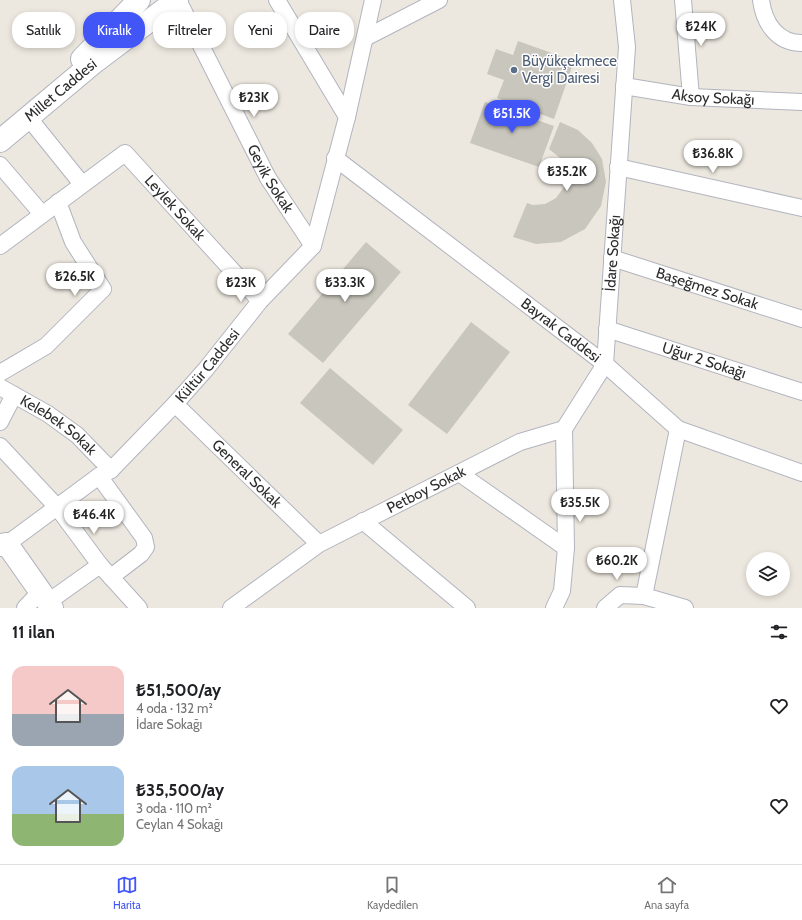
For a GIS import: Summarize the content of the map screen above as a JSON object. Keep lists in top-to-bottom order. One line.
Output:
{"streets":{"main road":["Millet Caddesi"],"street":["Aksoy Sokağı","Geyik Sokak","Leylek Sokak","İdare Sokağı","Başeğmez Sokak","Bayrak Caddesi","Uğur 2 Sokağı","Kültür Caddesi","Kelebek Sokak","General Sokak","Petboy Sokak"]},"crossings":[["Millet Caddesi","Geyik Sokak"],["Aksoy Sokağı","İdare Sokağı"],["Geyik Sokak","Kültür Caddesi"],["Leylek Sokak","Kültür Caddesi"],["İdare Sokağı","Başeğmez Sokak"],["İdare Sokağı","Bayrak Caddesi"],["İdare Sokağı","Uğur 2 Sokağı"],["Kültür Caddesi","Kelebek Sokak"],["Kültür Caddesi","General Sokak"],["General Sokak","Petboy Sokak"]],"places":["Büyükçekmece Vergi Dairesi"],"page":{"chip":["Satılık","Kiralık","Filtreler","Yeni","Daire"],"price":["₺24K","₺23K","₺51.5K","₺36.8K","₺35.2K","₺26.5K","₺23K","₺33.3K","₺35.5K","₺46.4K","₺60.2K"],"heading":"11 ilan","list":[{"name":"₺51,500/ay","note":"4 oda · 132 m² · İdare Sokağı"},{"name":"₺35,500/ay","note":"3 oda · 110 m² · Ceylan 4 Sokağı"}],"tabs":["Harita","Kaydedilen","Ana sayfa"]}}
